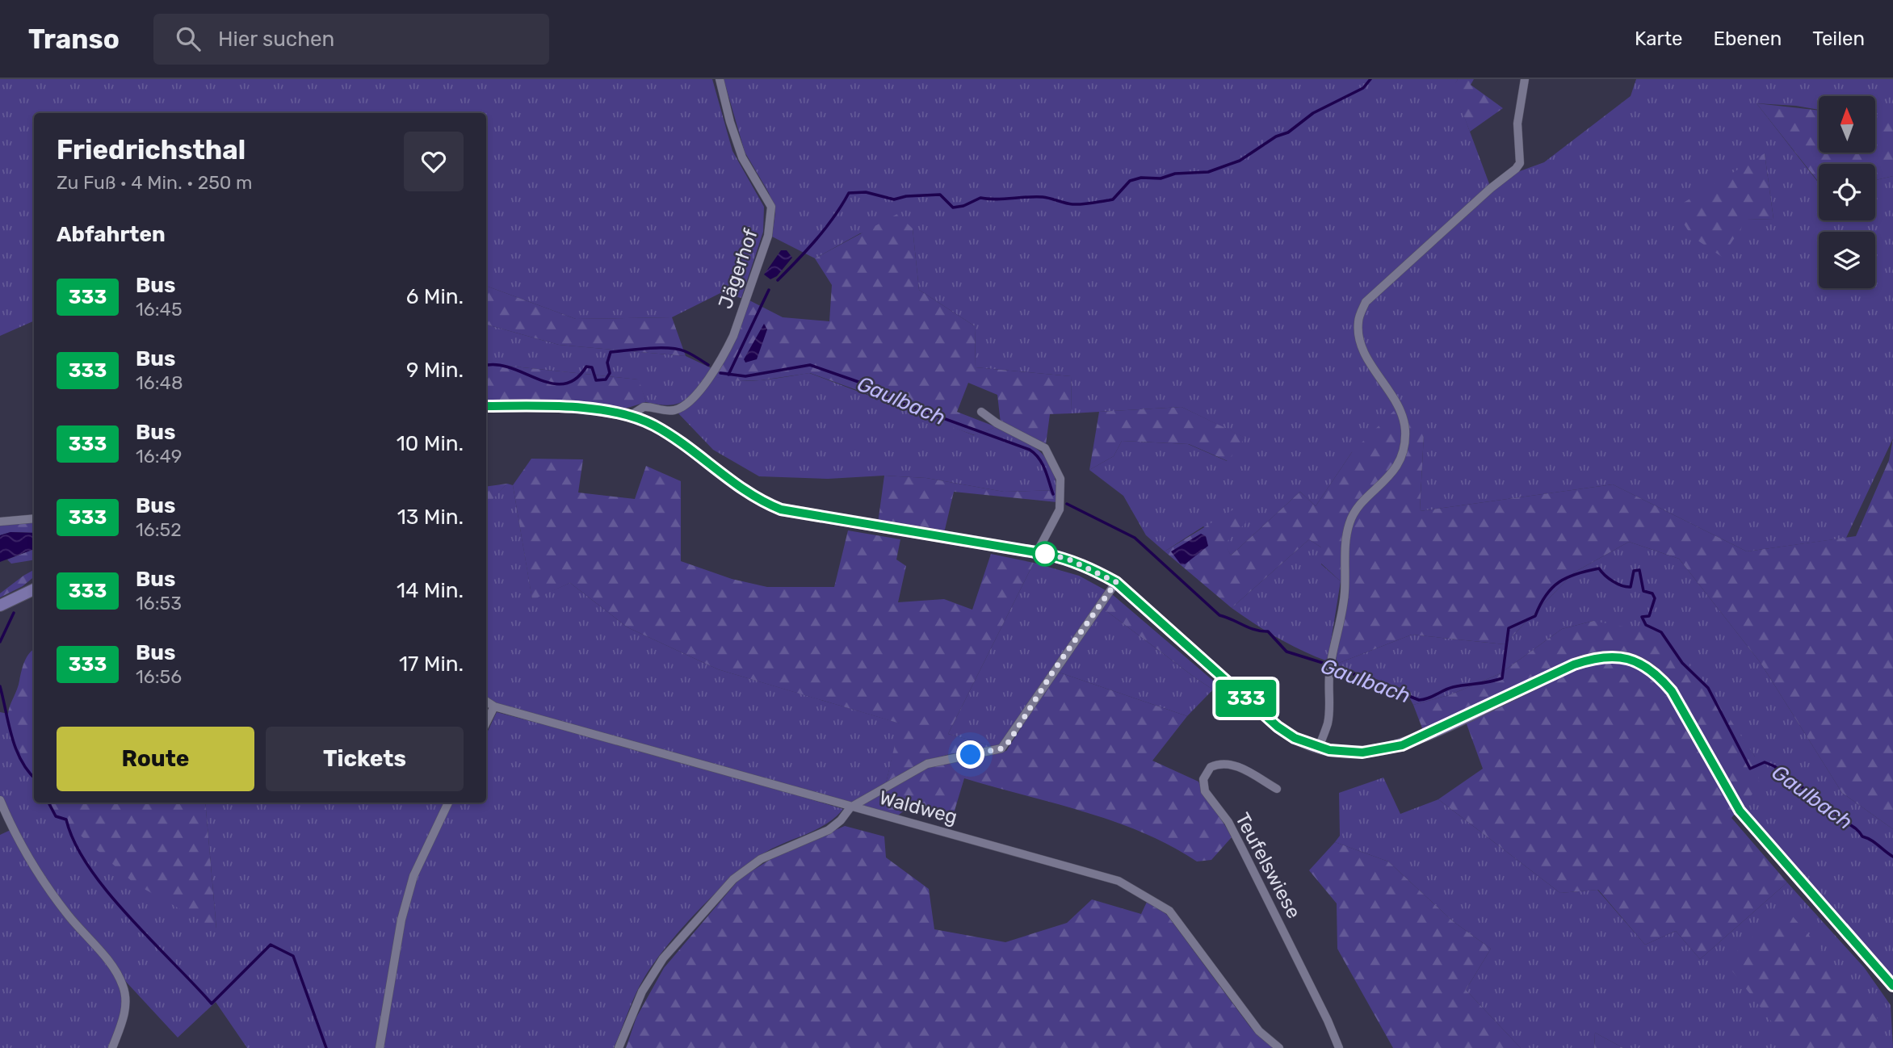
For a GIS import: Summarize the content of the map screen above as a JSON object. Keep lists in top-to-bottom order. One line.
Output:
{"streets":{"street":["Jägerhof","Waldweg","Teufelswiese"]},"water":["Gaulbach"],"lines":["bus line 333"],"north":"top","page":{"header":"Transo","search":"Hier suchen","nav":["Karte","Ebenen","Teilen"],"on_map":"333","heading":[["Friedrichsthal","Zu Fuß · 4 Min. · 250 m"],"Abfahrten"],"list":[{"mark":"333","name":"Bus","note":"16:45","value":"6 Min."},{"mark":"333","name":"Bus","note":"16:48","value":"9 Min."},{"mark":"333","name":"Bus","note":"16:49","value":"10 Min."},{"mark":"333","name":"Bus","note":"16:52","value":"13 Min."},{"mark":"333","name":"Bus","note":"16:53","value":"14 Min."},{"mark":"333","name":"Bus","note":"16:56","value":"17 Min."}],"buttons":["Route","Tickets"]}}
